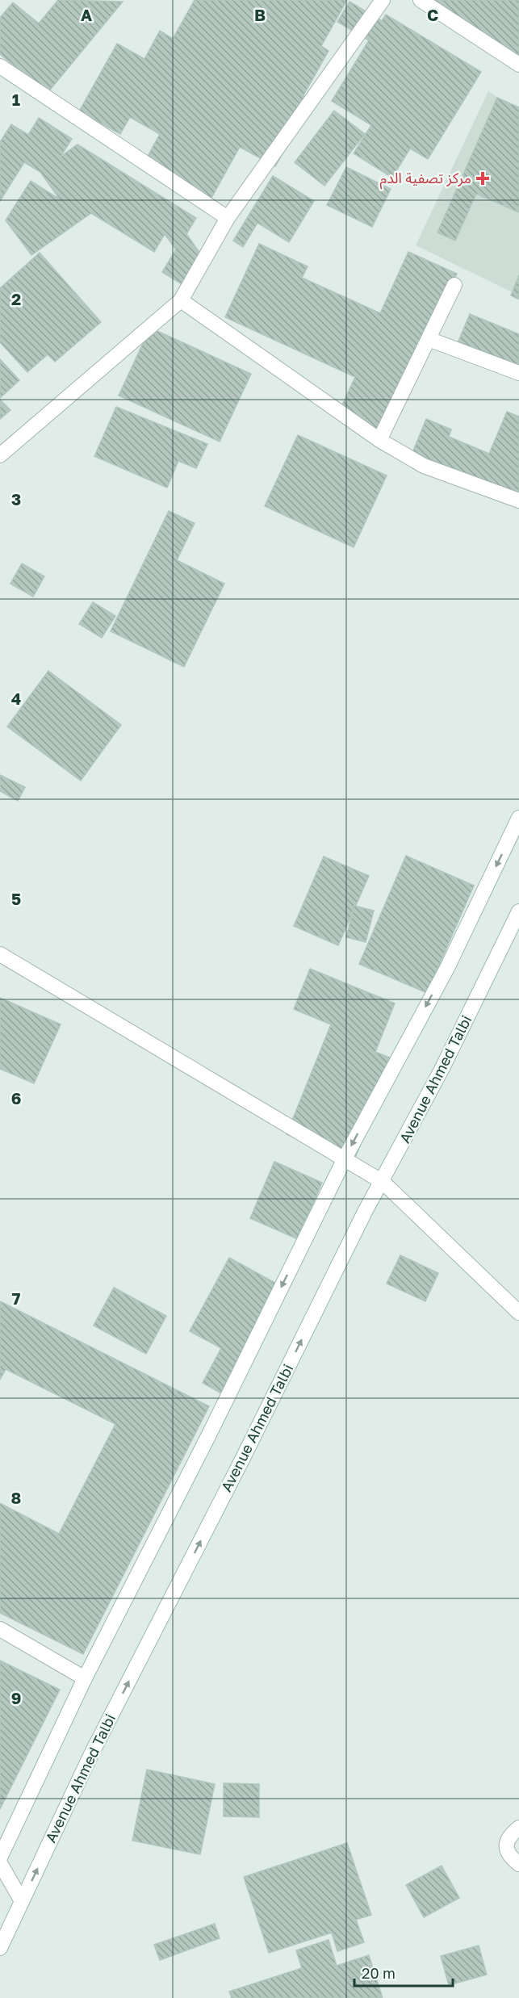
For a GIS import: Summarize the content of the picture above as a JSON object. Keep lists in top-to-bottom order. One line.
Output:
{"streets":{"street":["Avenue Ahmed Talbi"]},"places":{"health":["مركز تصفية الدم"]},"scale_bar":"20 m","grid":{"columns":["A","B","C"],"rows":["1","2","3","4","5","6","7","8","9"]}}
